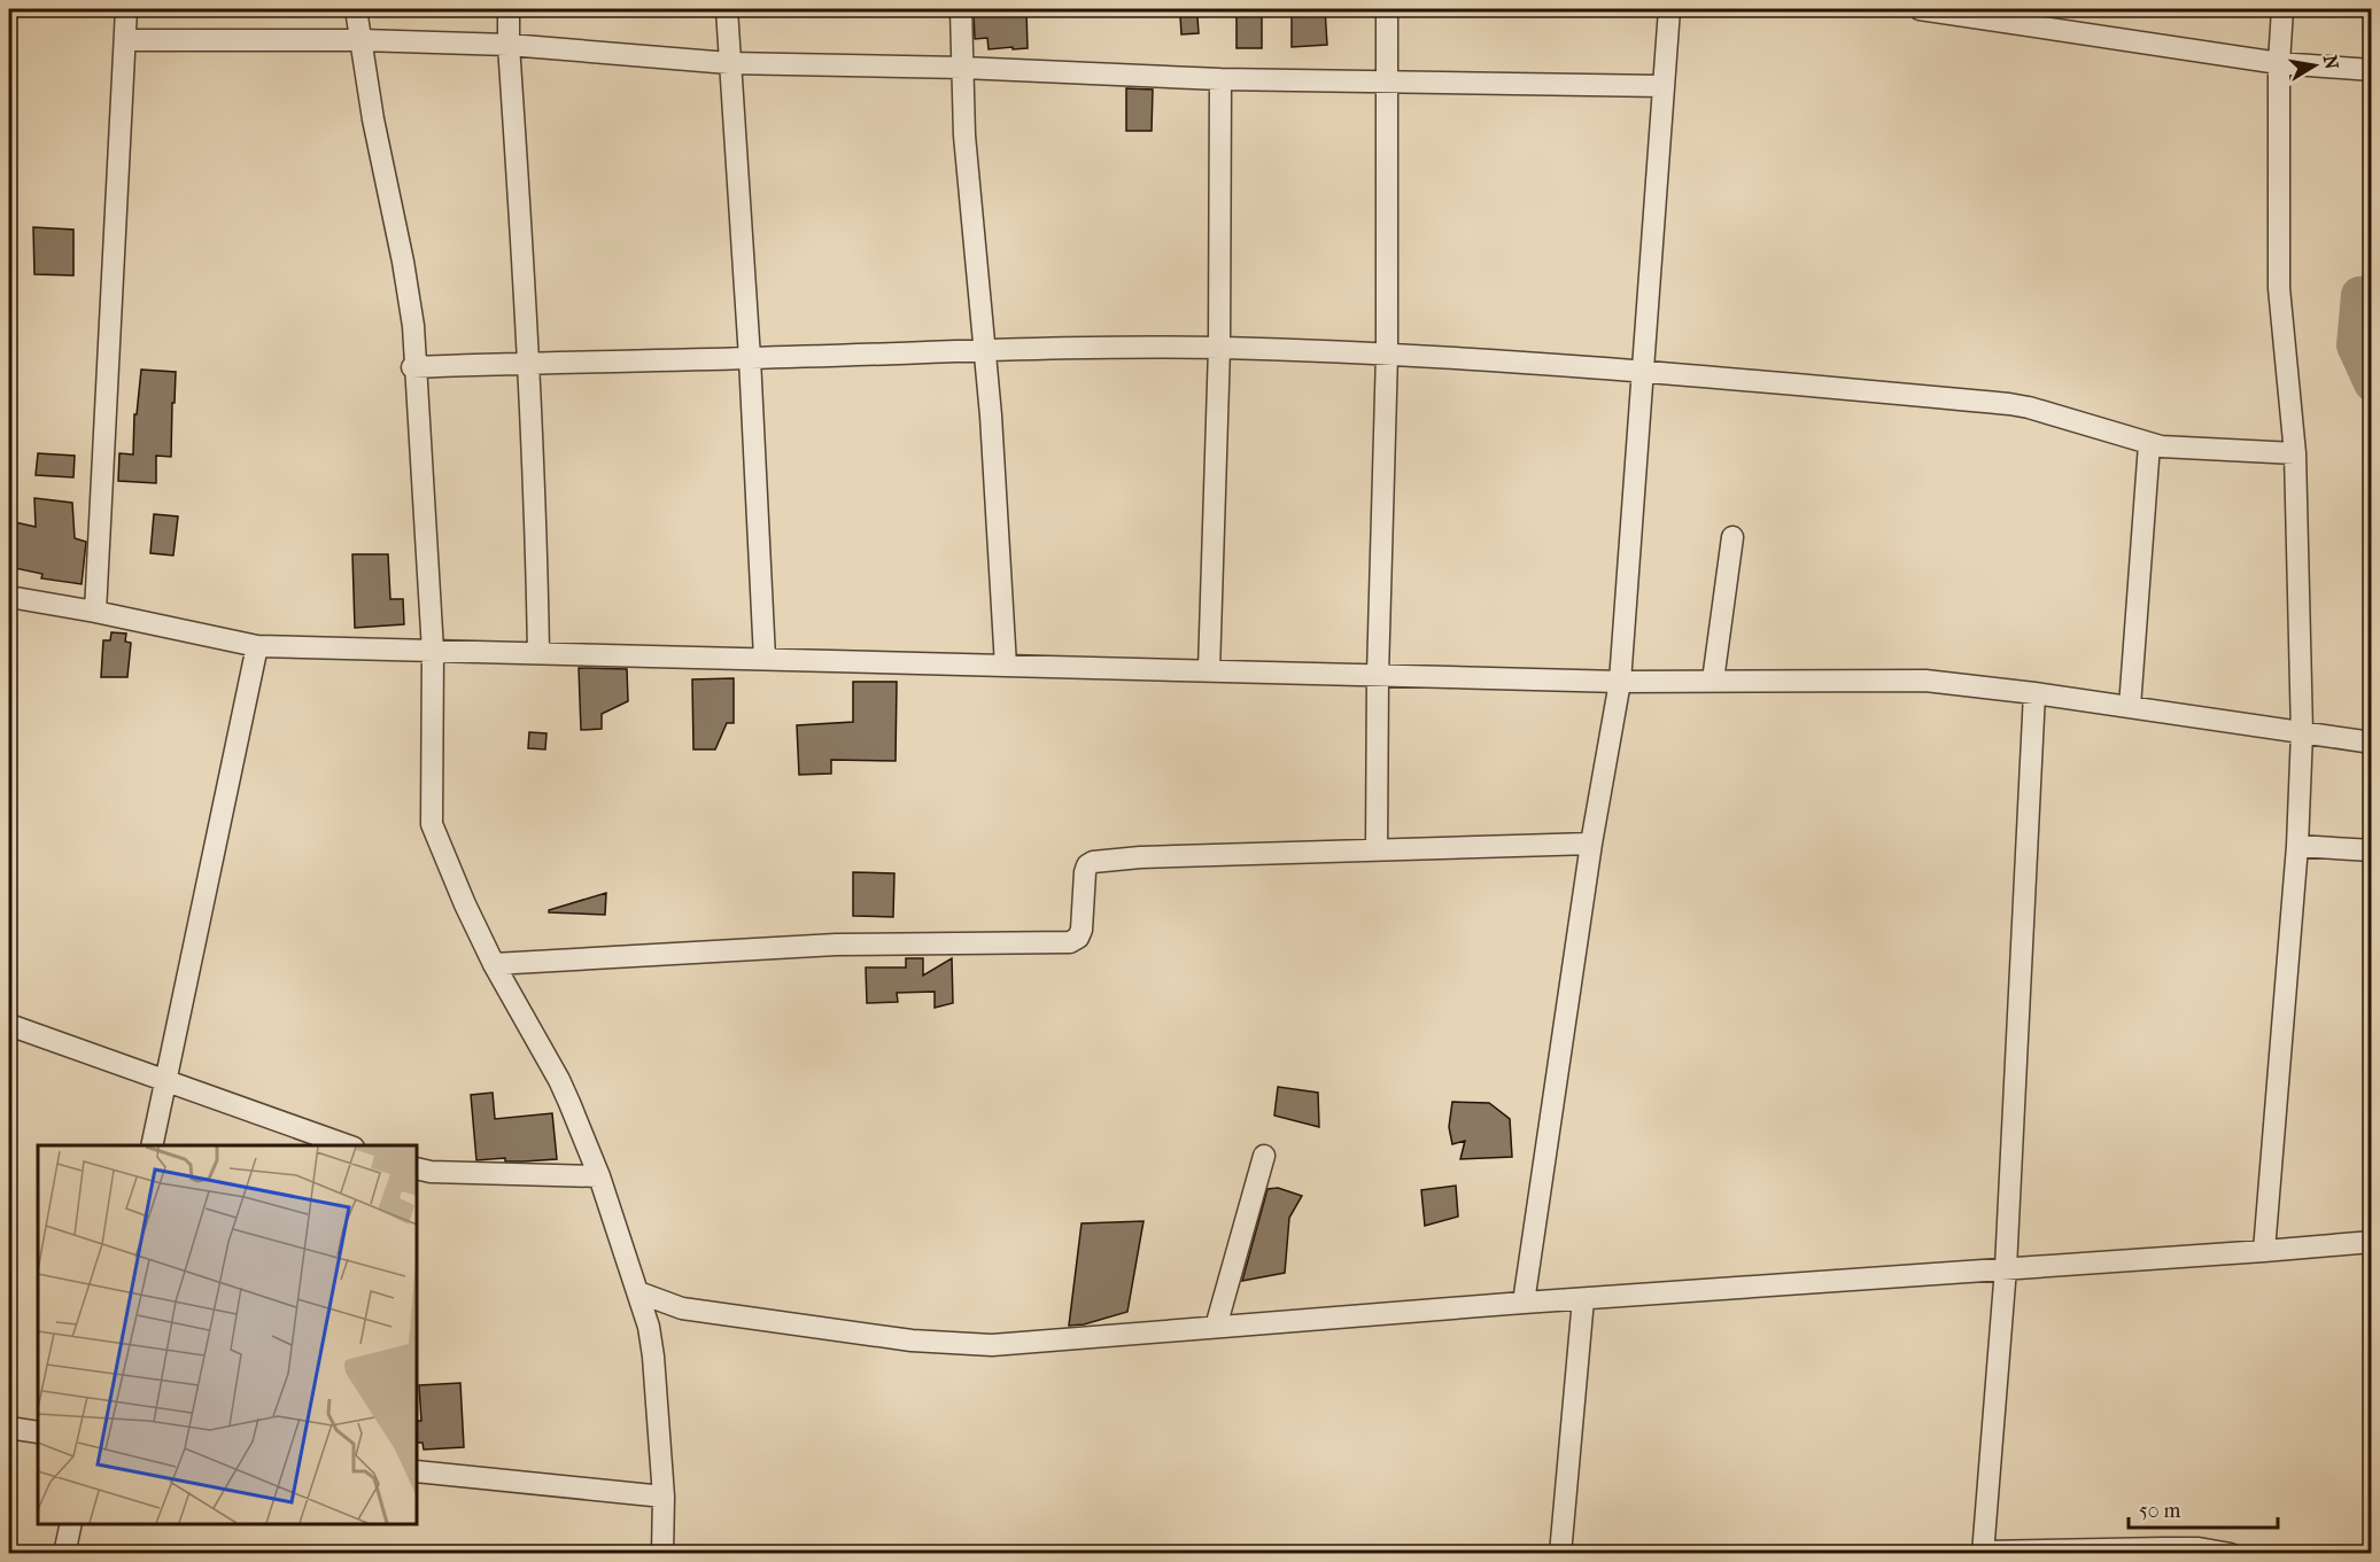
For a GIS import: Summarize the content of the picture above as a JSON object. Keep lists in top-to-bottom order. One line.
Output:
{"scale_bar":"50 m","north":"right"}
